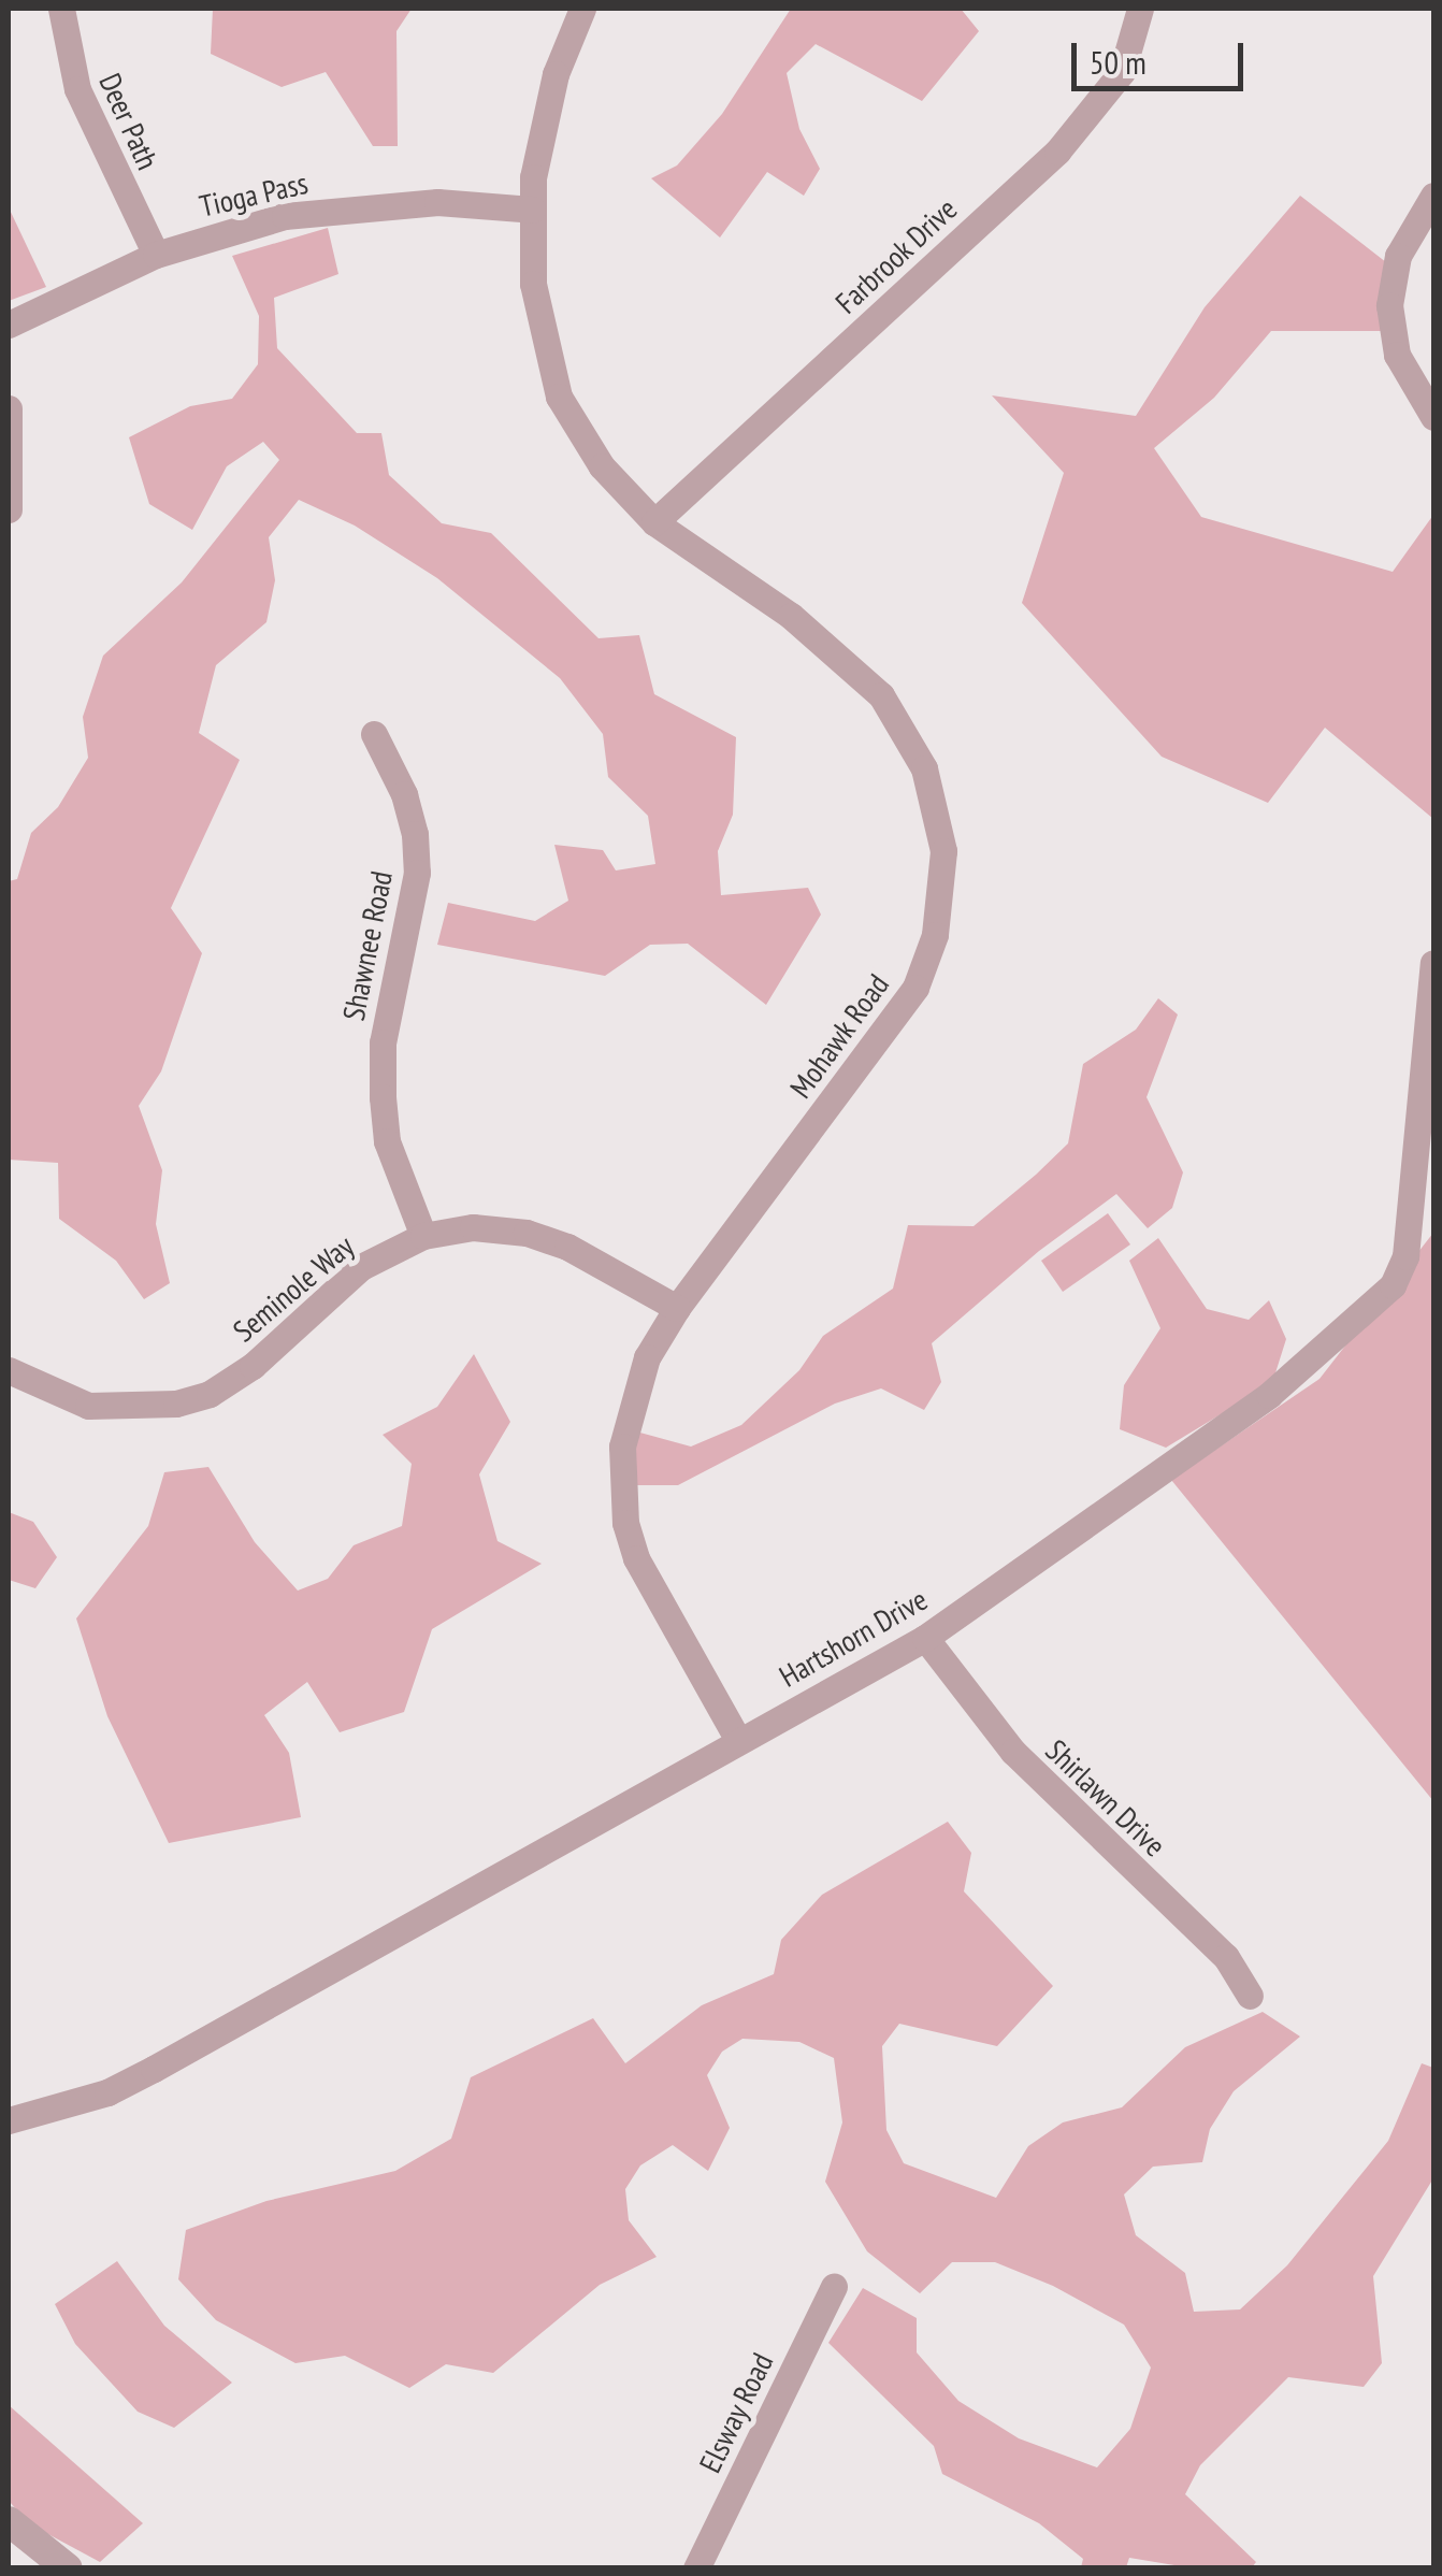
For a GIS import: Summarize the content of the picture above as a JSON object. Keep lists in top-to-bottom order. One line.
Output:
{"streets":{"street":["Deer Path","Tioga Pass","Farbrook Drive","Shawnee Road","Mohawk Road","Seminole Way","Hartshorn Drive","Shirlawn Drive","Elsway Road"]},"crossings":[["Deer Path","Tioga Pass"],["Tioga Pass","Mohawk Road"],["Farbrook Drive","Mohawk Road"],["Shawnee Road","Seminole Way"],["Mohawk Road","Seminole Way"],["Mohawk Road","Hartshorn Drive"],["Hartshorn Drive","Shirlawn Drive"]],"scale_bar":"50 m"}
